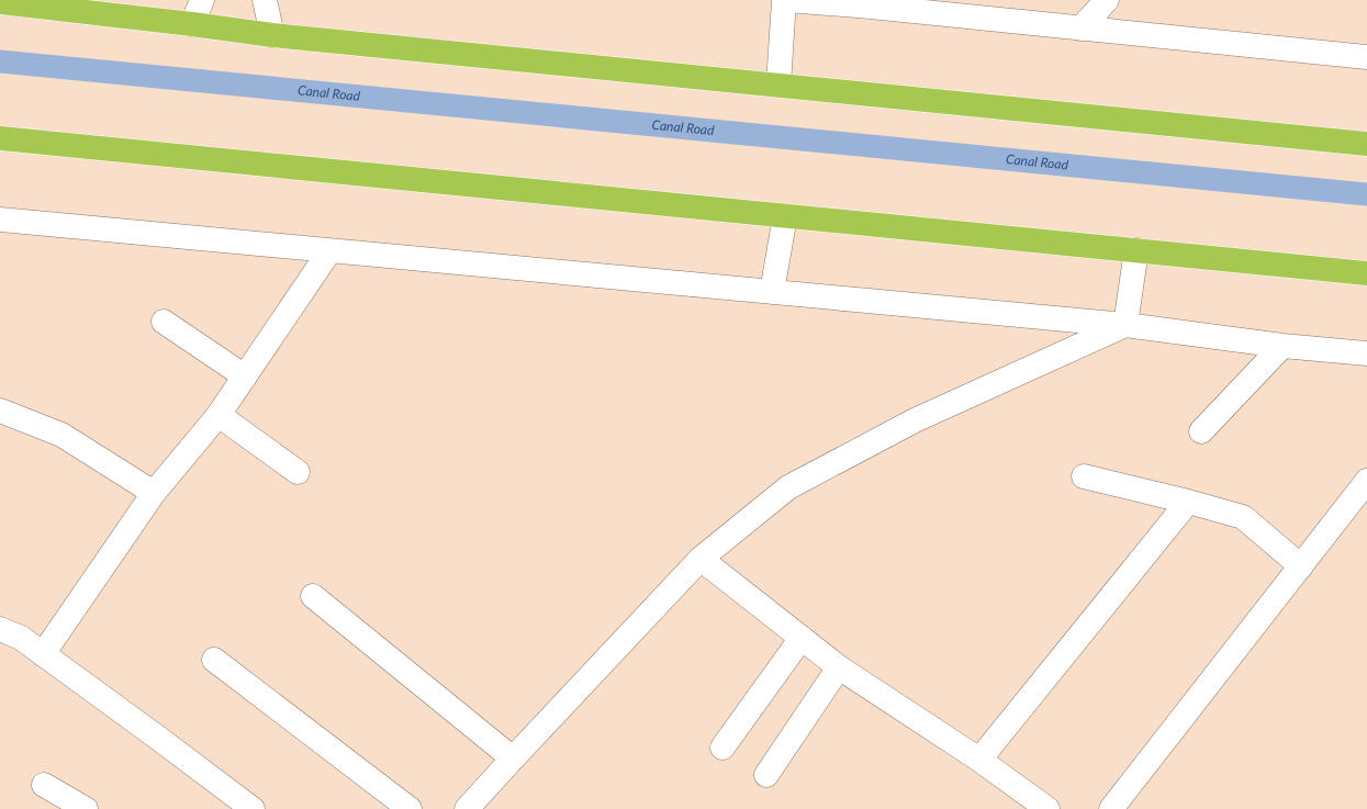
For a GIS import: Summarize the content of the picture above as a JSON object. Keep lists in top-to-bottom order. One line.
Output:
{"water":["Canal Road"]}
